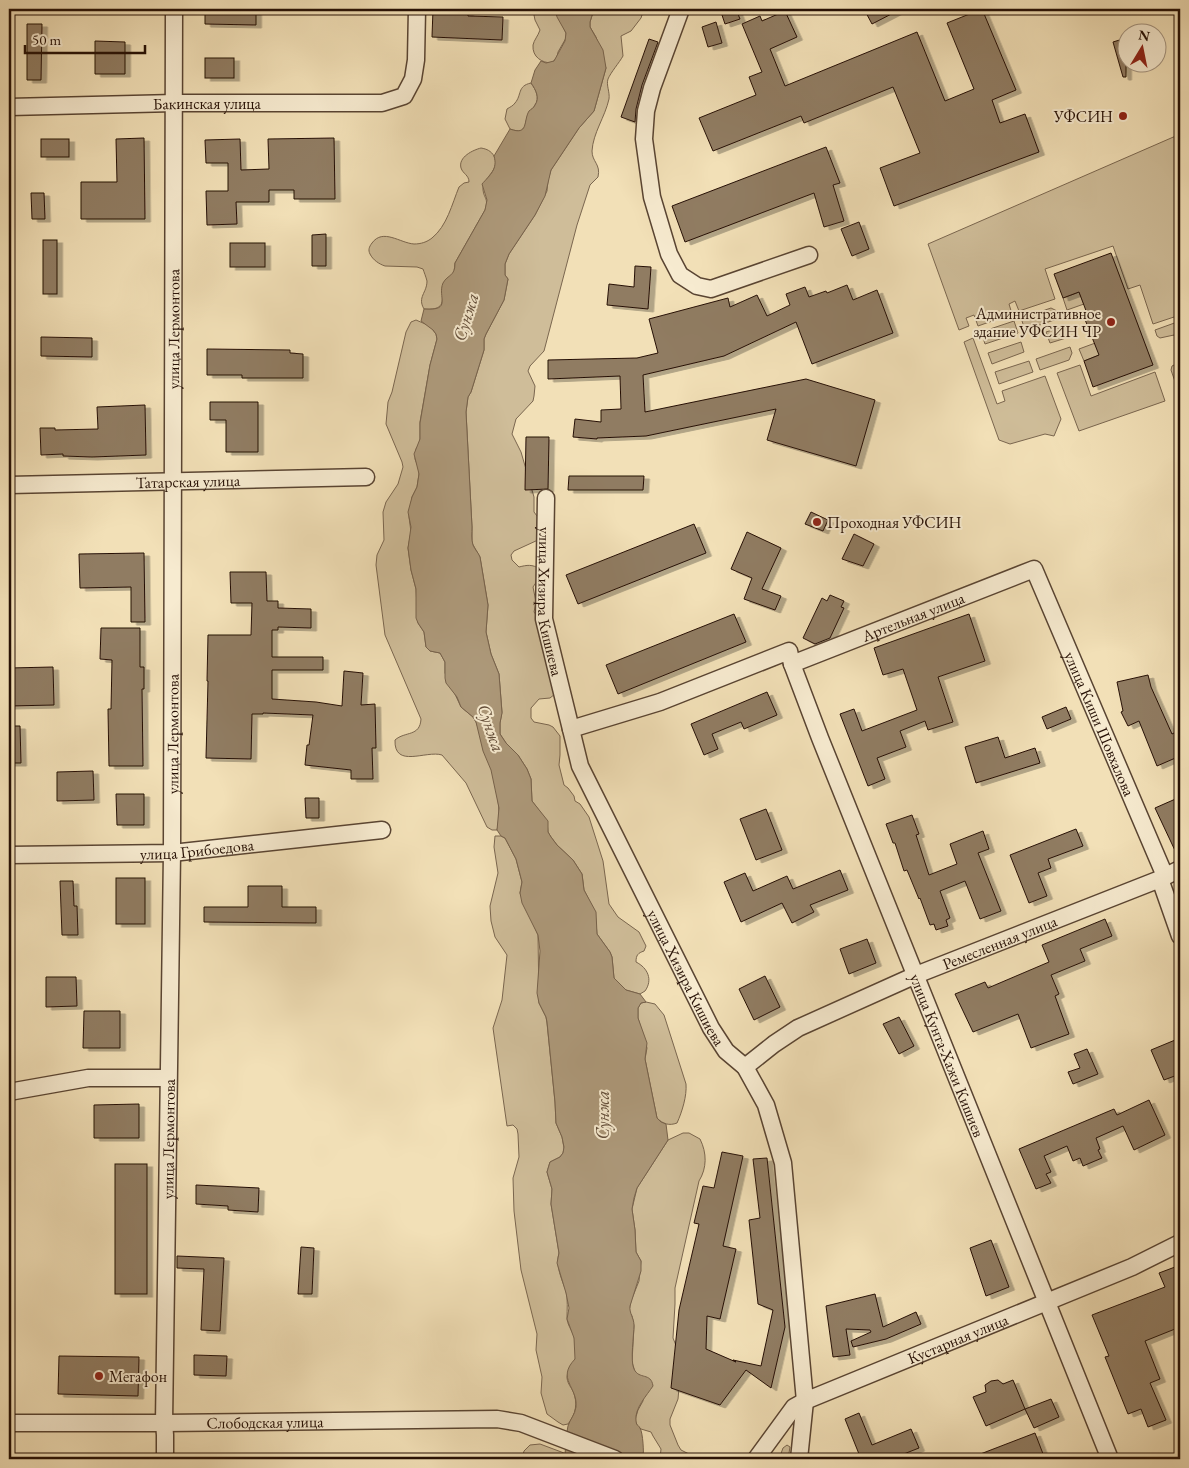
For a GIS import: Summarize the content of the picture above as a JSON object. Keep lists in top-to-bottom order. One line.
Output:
{"streets":{"street":["Бакинская улица","улица Лермонтова","Татарская улица","улица Хизира Кишиева","Артельная улица","улица Киши Шовхалова","улица Грибоедова","Ремесленная улица","улица Кунта-Хажи Кишиев","Кустарная улица","Слободская улица"]},"crossings":[["Бакинская улица","улица Лермонтова"],["улица Лермонтова","Татарская улица"],["улица Лермонтова","улица Грибоедова"],["улица Лермонтова","Слободская улица"],["улица Хизира Кишиева","Артельная улица"],["улица Хизира Кишиева","Ремесленная улица"],["улица Хизира Кишиева","Кустарная улица"],["Артельная улица","улица Киши Шовхалова"],["Артельная улица","улица Кунта-Хажи Кишиев"],["улица Киши Шовхалова","Ремесленная улица"],["Ремесленная улица","улица Кунта-Хажи Кишиев"],["улица Кунта-Хажи Кишиев","Кустарная улица"]],"water":["Сунжа"],"places":["УФСИН","Административное здание УФСИН ЧР","Проходная УФСИН","Мегафон"],"scale_bar":"50 m","north":"top"}
